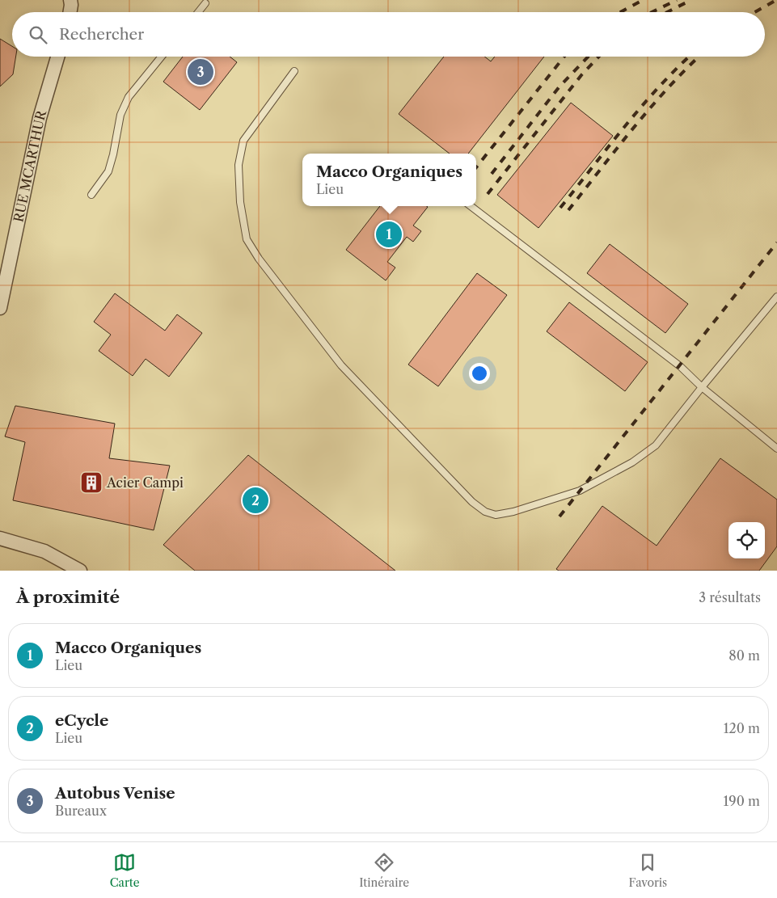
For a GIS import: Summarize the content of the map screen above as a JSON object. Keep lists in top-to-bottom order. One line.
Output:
{"streets":{"street":["RUE MCARTHUR"]},"places":{"building":["Acier Campi"]},"page":{"search":"Rechercher","pins":["3","1","2"],"popup":["Macco Organiques","Lieu"],"heading":["À proximité","3 résultats"],"list":[{"mark":"1","name":"Macco Organiques","note":"Lieu","value":"80 m"},{"mark":"2","name":"eCycle","note":"Lieu","value":"120 m"},{"mark":"3","name":"Autobus Venise","note":"Bureaux","value":"190 m"}],"nav":["Carte","Itinéraire","Favoris"]}}
